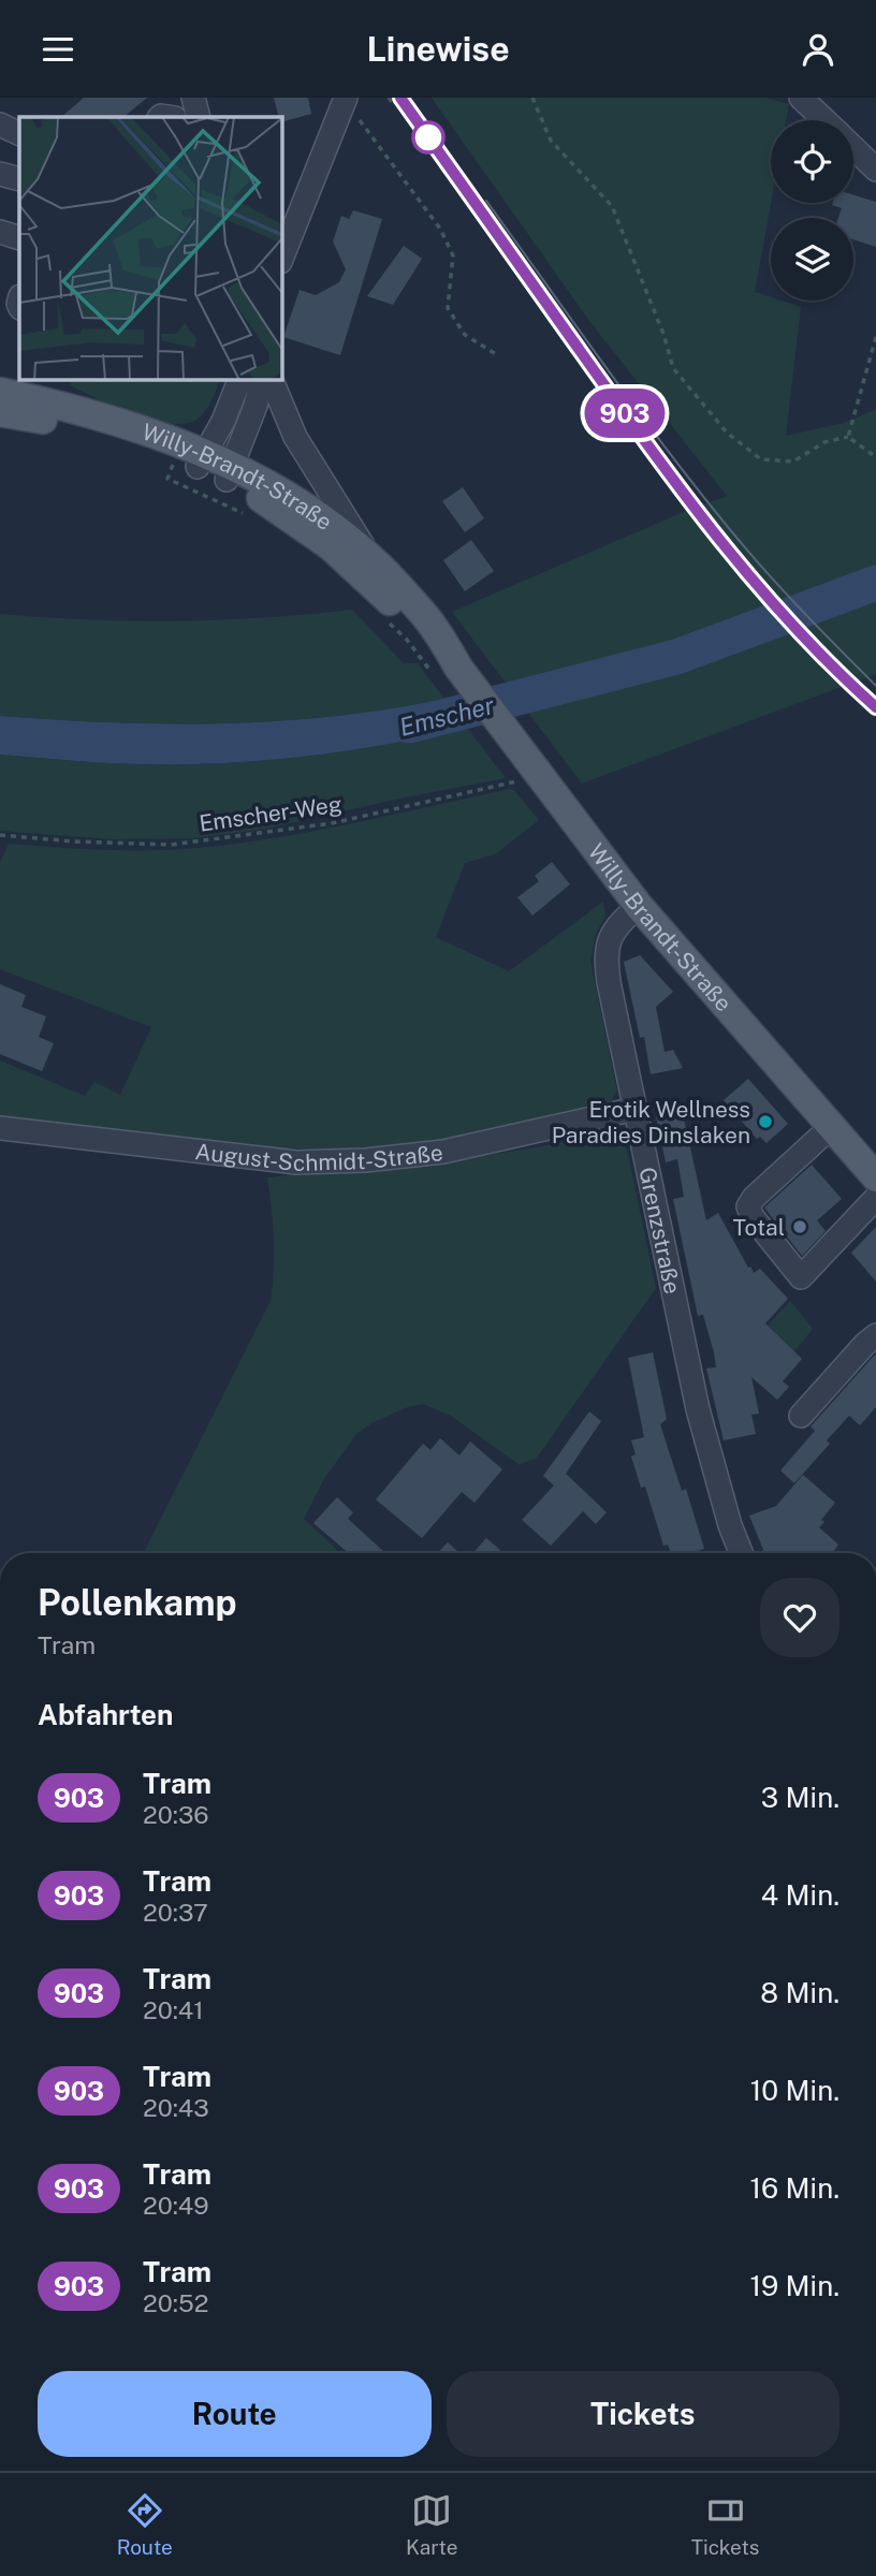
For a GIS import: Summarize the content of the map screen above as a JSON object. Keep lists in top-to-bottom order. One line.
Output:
{"streets":{"main road":["Willy-Brandt-Straße"],"street":["August-Schmidt-Straße","Grenzstraße"],"path":["Emscher-Weg"]},"crossings":[["Willy-Brandt-Straße","Emscher-Weg"],["Willy-Brandt-Straße","Grenzstraße"],["August-Schmidt-Straße","Grenzstraße"]],"water":["Emscher"],"places":["Erotik Wellness Paradies Dinslaken","Total"],"lines":["tram line 903"],"page":{"header":"Linewise","on_map":"903","heading":[["Pollenkamp","Tram"],"Abfahrten"],"list":[{"mark":"903","name":"Tram","note":"20:36","value":"3 Min."},{"mark":"903","name":"Tram","note":"20:37","value":"4 Min."},{"mark":"903","name":"Tram","note":"20:41","value":"8 Min."},{"mark":"903","name":"Tram","note":"20:43","value":"10 Min."},{"mark":"903","name":"Tram","note":"20:49","value":"16 Min."},{"mark":"903","name":"Tram","note":"20:52","value":"19 Min."}],"buttons":["Route","Tickets"],"tabs":["Route","Karte","Tickets"]}}
